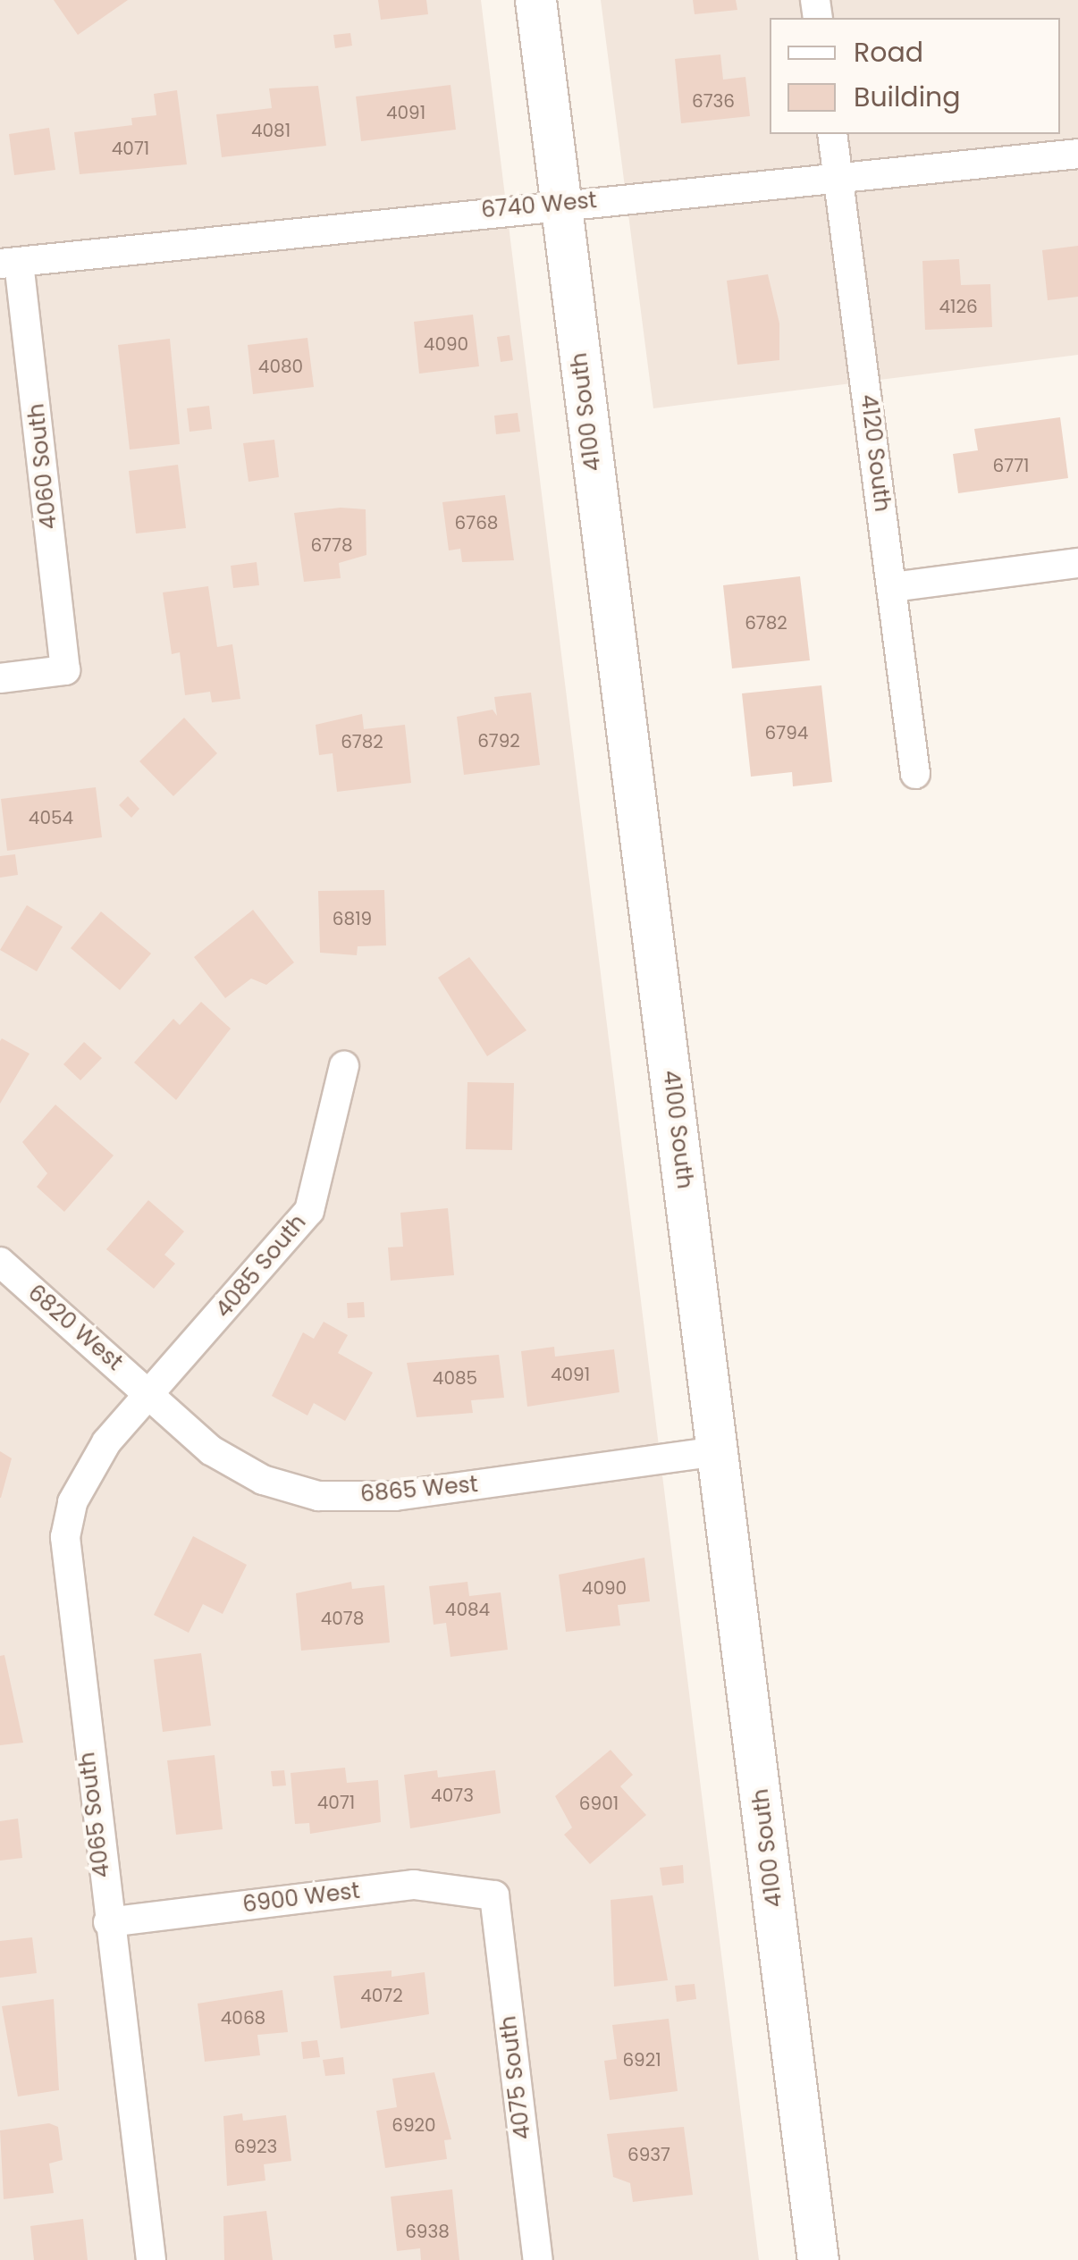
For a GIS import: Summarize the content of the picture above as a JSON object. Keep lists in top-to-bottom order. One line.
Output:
{"streets":{"main road":["4100 South"],"street":["6740 West","4120 South","4060 South","4085 South","6820 West","6865 West","4065 South","6900 West","4075 South"]},"crossings":[["6740 West","4100 South"],["6740 West","4120 South"],["6740 West","4060 South"],["4100 South","6865 West"],["4085 South","6820 West"],["4085 South","6865 West"],["4085 South","4065 South"],["6820 West","6865 West"],["6820 West","4065 South"],["6865 West","4065 South"],["4065 South","6900 West"],["6900 West","4075 South"]],"house_numbers":["6736","4091","4081","4071","4126","4090","4080","6771","6768","6778","6782","6794","6792","6782","4054","6819","4091","4085","4090","4084","4078","4073","4071","6901","4072","4068","6921","6920","6923","6937","6938"],"legend":["Road","Building"]}
